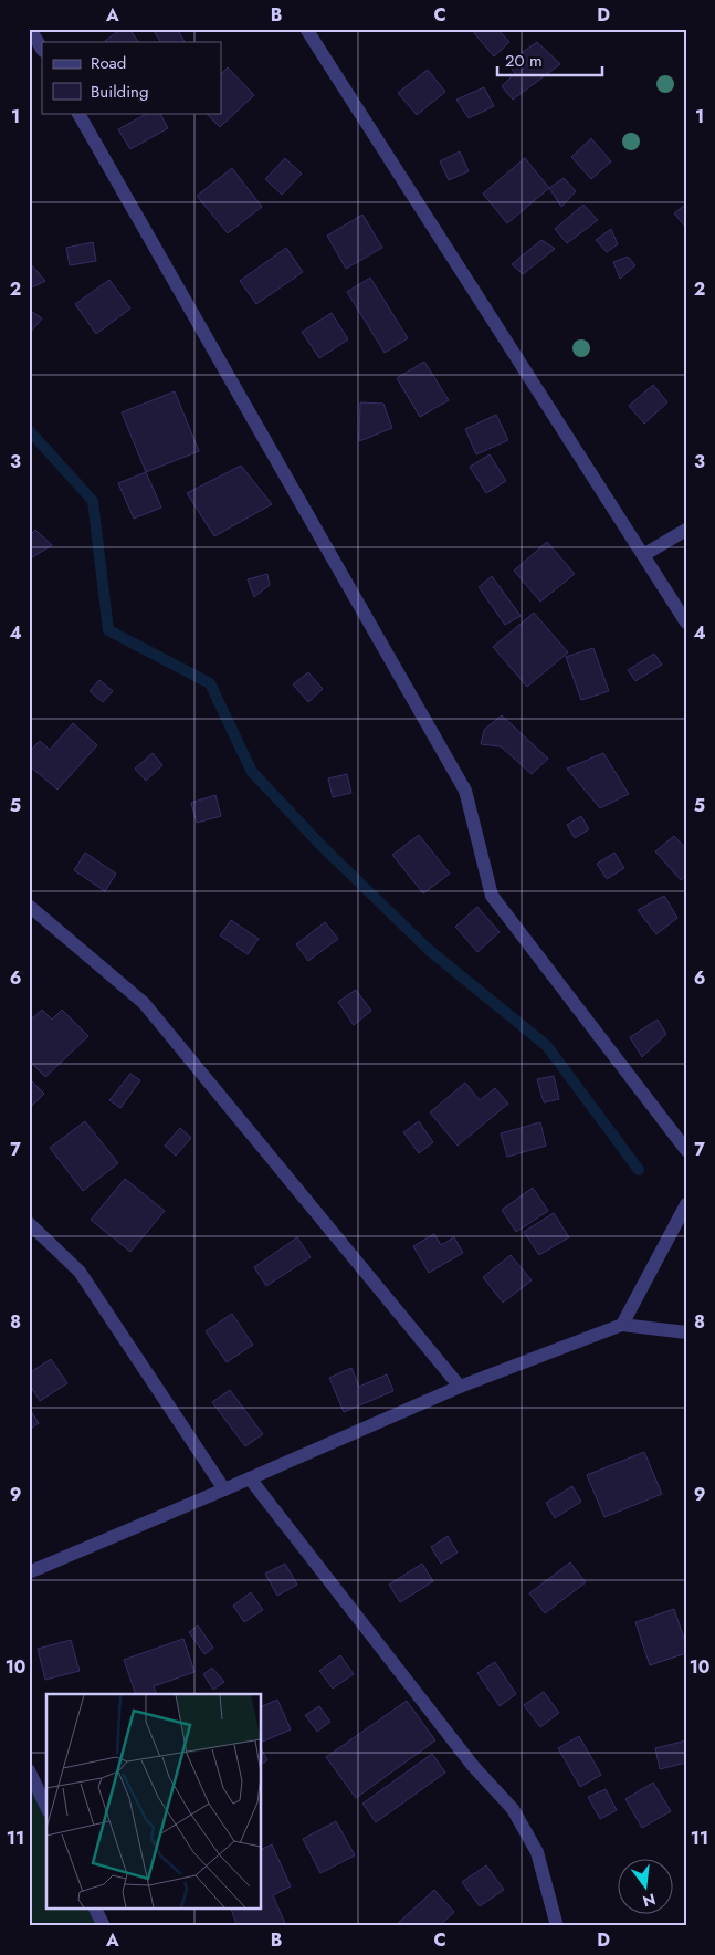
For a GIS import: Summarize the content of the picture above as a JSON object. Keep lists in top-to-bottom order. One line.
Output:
{"legend":["Road","Building"],"scale_bar":"20 m","north":"bottom","grid":{"columns":["A","B","C","D"],"rows":["1","2","3","4","5","6","7","8","9","10","11"]}}
